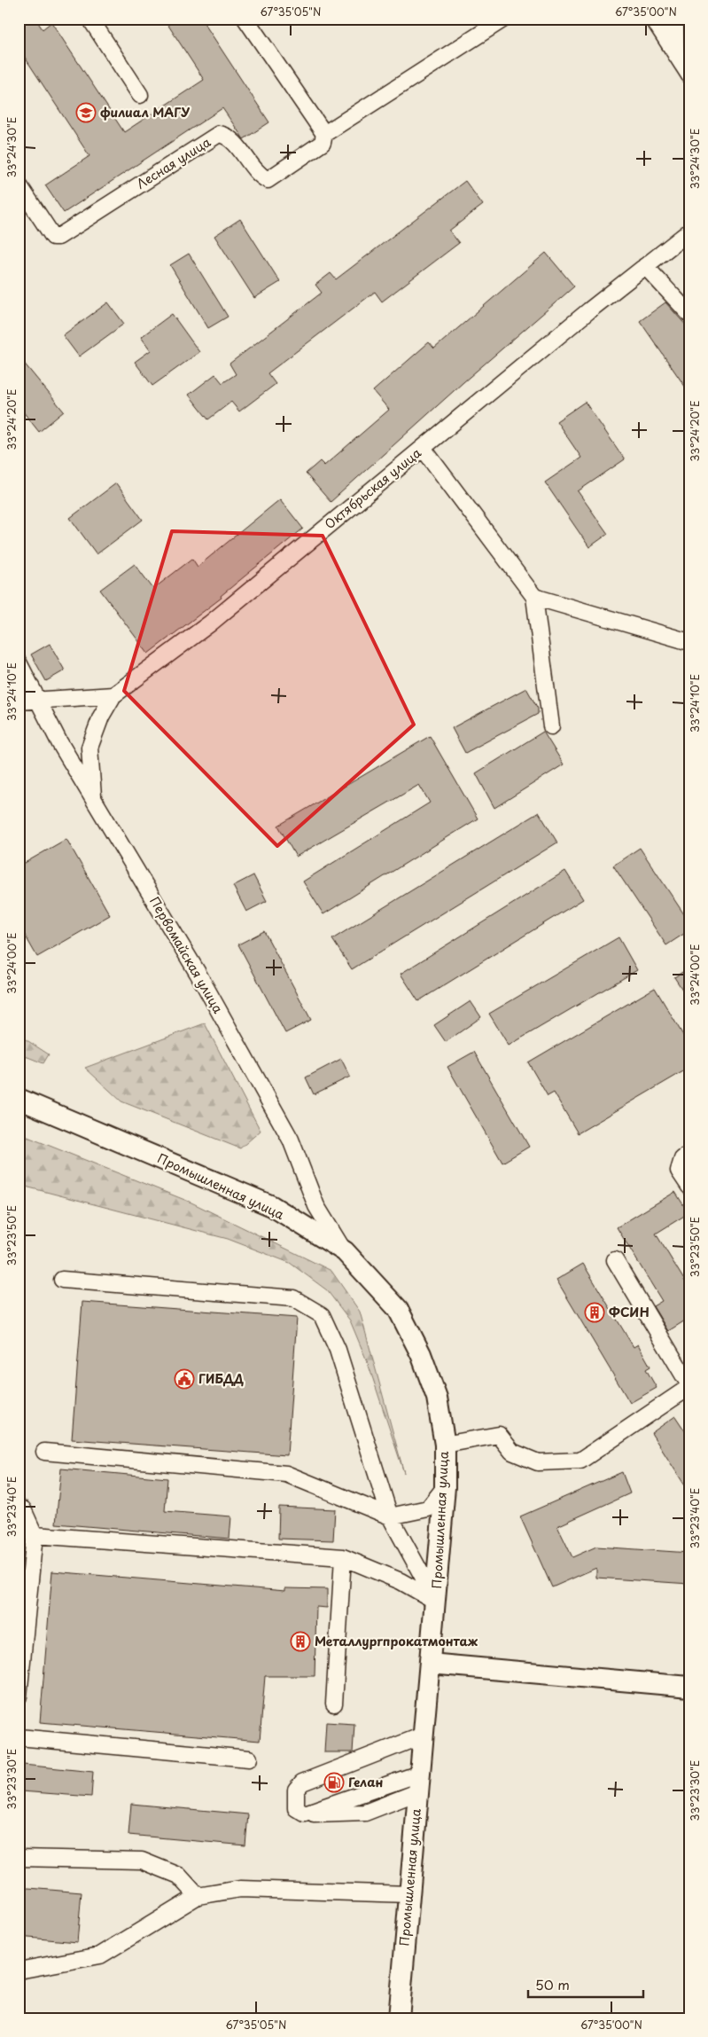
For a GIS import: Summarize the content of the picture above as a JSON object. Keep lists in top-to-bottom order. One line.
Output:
{"streets":{"main road":["Промышленная улица"],"street":["Лесная улица","Октябрьская улица","Первомайская улица"]},"crossings":[["Первомайская улица","Промышленная улица"]],"places":{"school or university":["филиал МАГУ"],"building":["ФСИН","Металлургпрокатмонтаж"],"public building":["ГИБДД"],"fuel station":["Гелан"]},"scale_bar":"50 m","coordinates":["67°35'05\"N","67°35'00\"N","33°24'30\"E","33°24'20\"E","33°24'10\"E","33°24'00\"E","33°23'50\"E","33°23'40\"E","33°23'30\"E"]}
